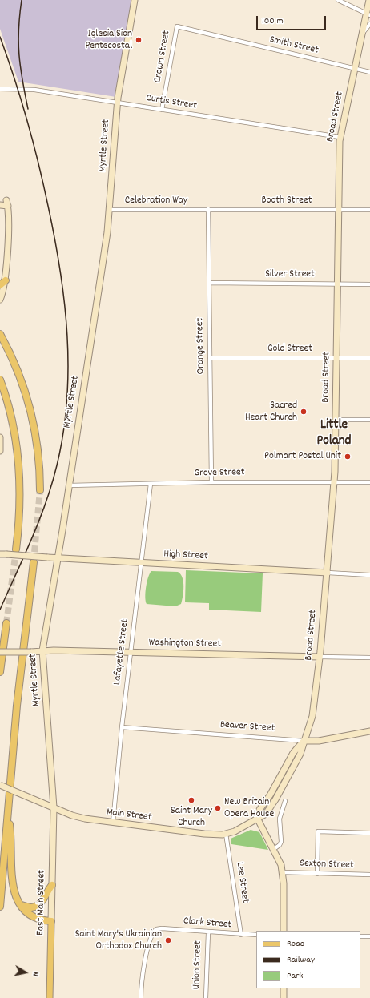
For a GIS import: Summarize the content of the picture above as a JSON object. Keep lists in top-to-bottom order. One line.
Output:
{"streets":{"main road":["East Main Street"],"street":["Smith Street","Crown Street","Curtis Street","Broad Street","Myrtle Street","Celebration Way","Booth Street","Silver Street","Orange Street","Gold Street","Grove Street","High Street","Washington Street","Lafayette Street","Beaver Street","Main Street","Sexton Street","Lee Street","Clark Street","Union Street"]},"crossings":[["Smith Street","Crown Street"],["Smith Street","Broad Street"],["Crown Street","Curtis Street"],["Curtis Street","Broad Street"],["Curtis Street","Myrtle Street"],["Broad Street","Booth Street"],["Broad Street","Silver Street"],["Broad Street","Gold Street"],["Broad Street","Grove Street"],["Broad Street","High Street"],["Broad Street","Washington Street"],["Broad Street","Beaver Street"],["Broad Street","Main Street"],["Myrtle Street","Celebration Way"],["Myrtle Street","Grove Street"],["Myrtle Street","High Street"],["Myrtle Street","Washington Street"],["Myrtle Street","Main Street"],["Myrtle Street","East Main Street"],["Celebration Way","Booth Street"],["Booth Street","Orange Street"],["Silver Street","Orange Street"],["Orange Street","Gold Street"],["Orange Street","Grove Street"],["Grove Street","Lafayette Street"],["High Street","Lafayette Street"],["Washington Street","Lafayette Street"],["Lafayette Street","Beaver Street"],["Lafayette Street","Main Street"],["Beaver Street","Main Street"],["Main Street","Lee Street"],["Main Street","East Main Street"],["Lee Street","Clark Street"],["Clark Street","Union Street"]],"districts":["Little Poland"],"places":["Iglesia Sion Pentecostal","Sacred Heart Church","Polmart Postal Unit","Saint Mary Church","New Britain Opera House","Saint Mary's Ukrainian Orthodox Church"],"legend":["Road","Railway","Park"],"scale_bar":"100 m","north":"right"}
